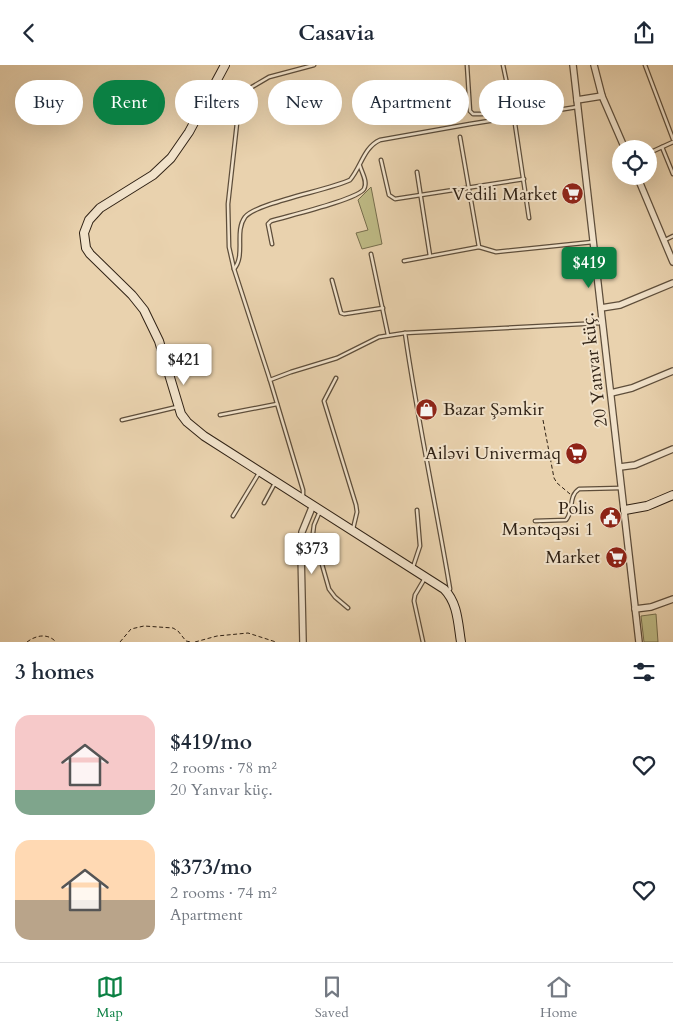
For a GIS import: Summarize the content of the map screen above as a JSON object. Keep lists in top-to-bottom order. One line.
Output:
{"streets":{"street":["20 Yanvar küç."]},"places":{"supermarket":["Vedili Market","Ailəvi Univermaq","Market"],"shop":["Bazar Şəmkir"],"public building":["Polis Məntəqəsi 1"]},"page":{"header":"Casavia","chip":["Buy","Rent","Filters","New","Apartment","House"],"price":["$419","$421","$373"],"heading":"3 homes","list":[{"name":"$419/mo","note":"2 rooms · 78 m² · 20 Yanvar küç."},{"name":"$373/mo","note":"2 rooms · 74 m² · Apartment"}],"tabs":["Map","Saved","Home"]}}
